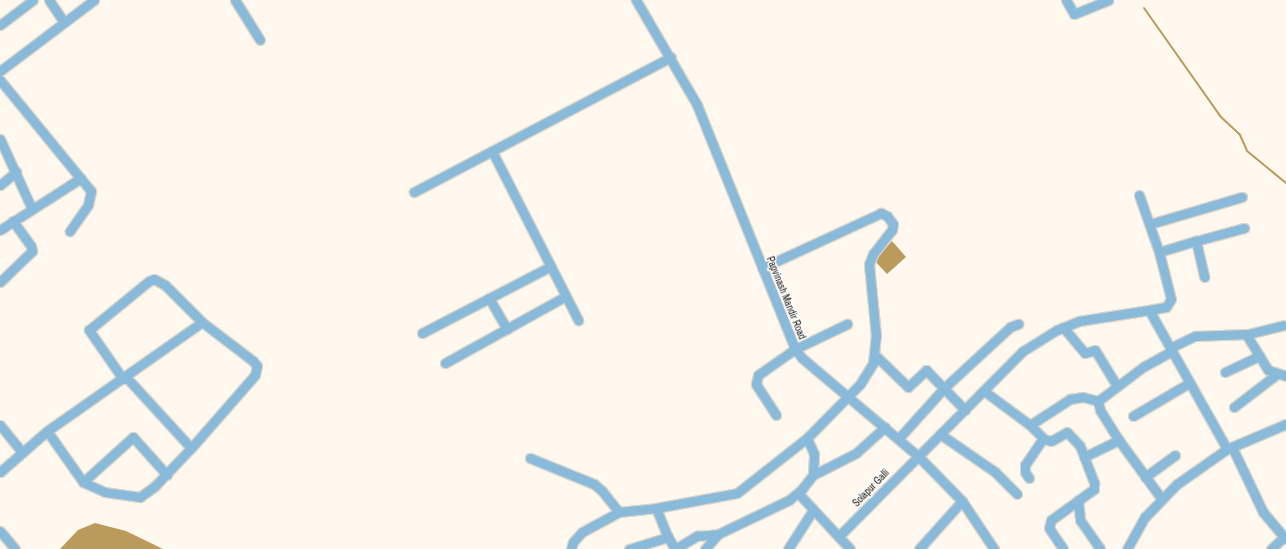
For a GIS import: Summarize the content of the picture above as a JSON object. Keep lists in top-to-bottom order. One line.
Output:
{"streets":{"street":["Papvinash Mandir Road","Solapur Galli"]},"crossings":[["Papvinash Mandir Road","Solapur Galli"]]}
